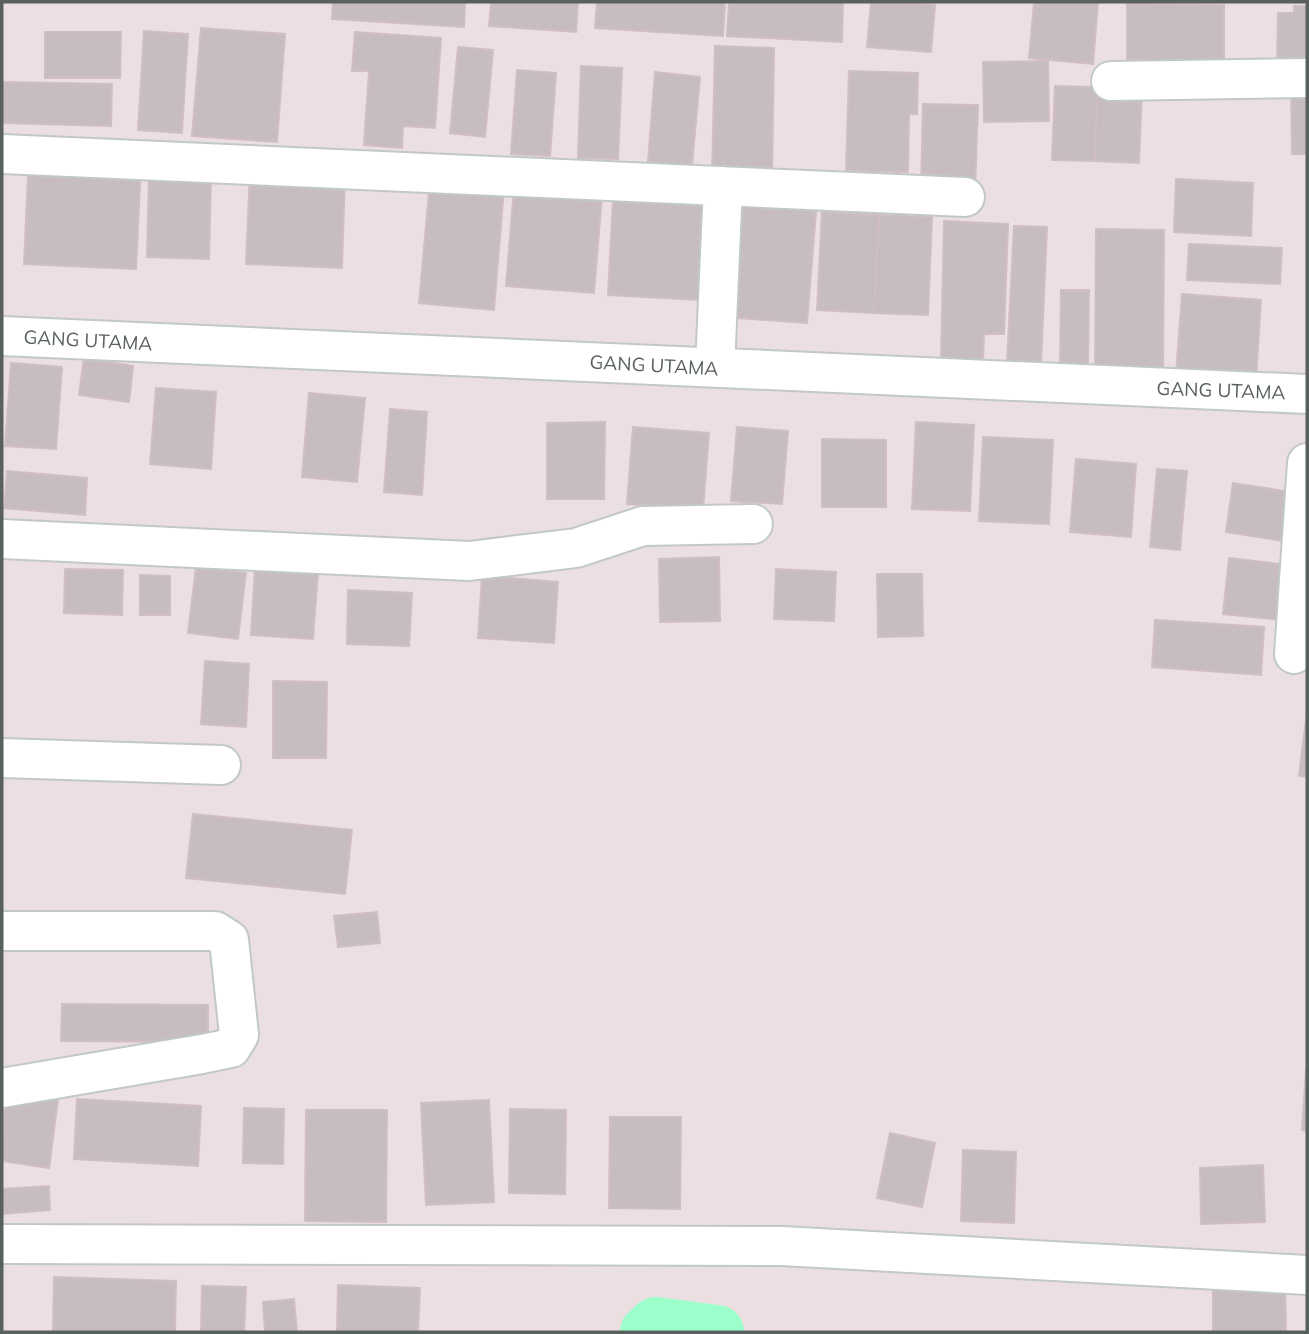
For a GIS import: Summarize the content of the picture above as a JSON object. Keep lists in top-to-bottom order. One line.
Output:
{"streets":{"street":["GANG UTAMA"]}}
